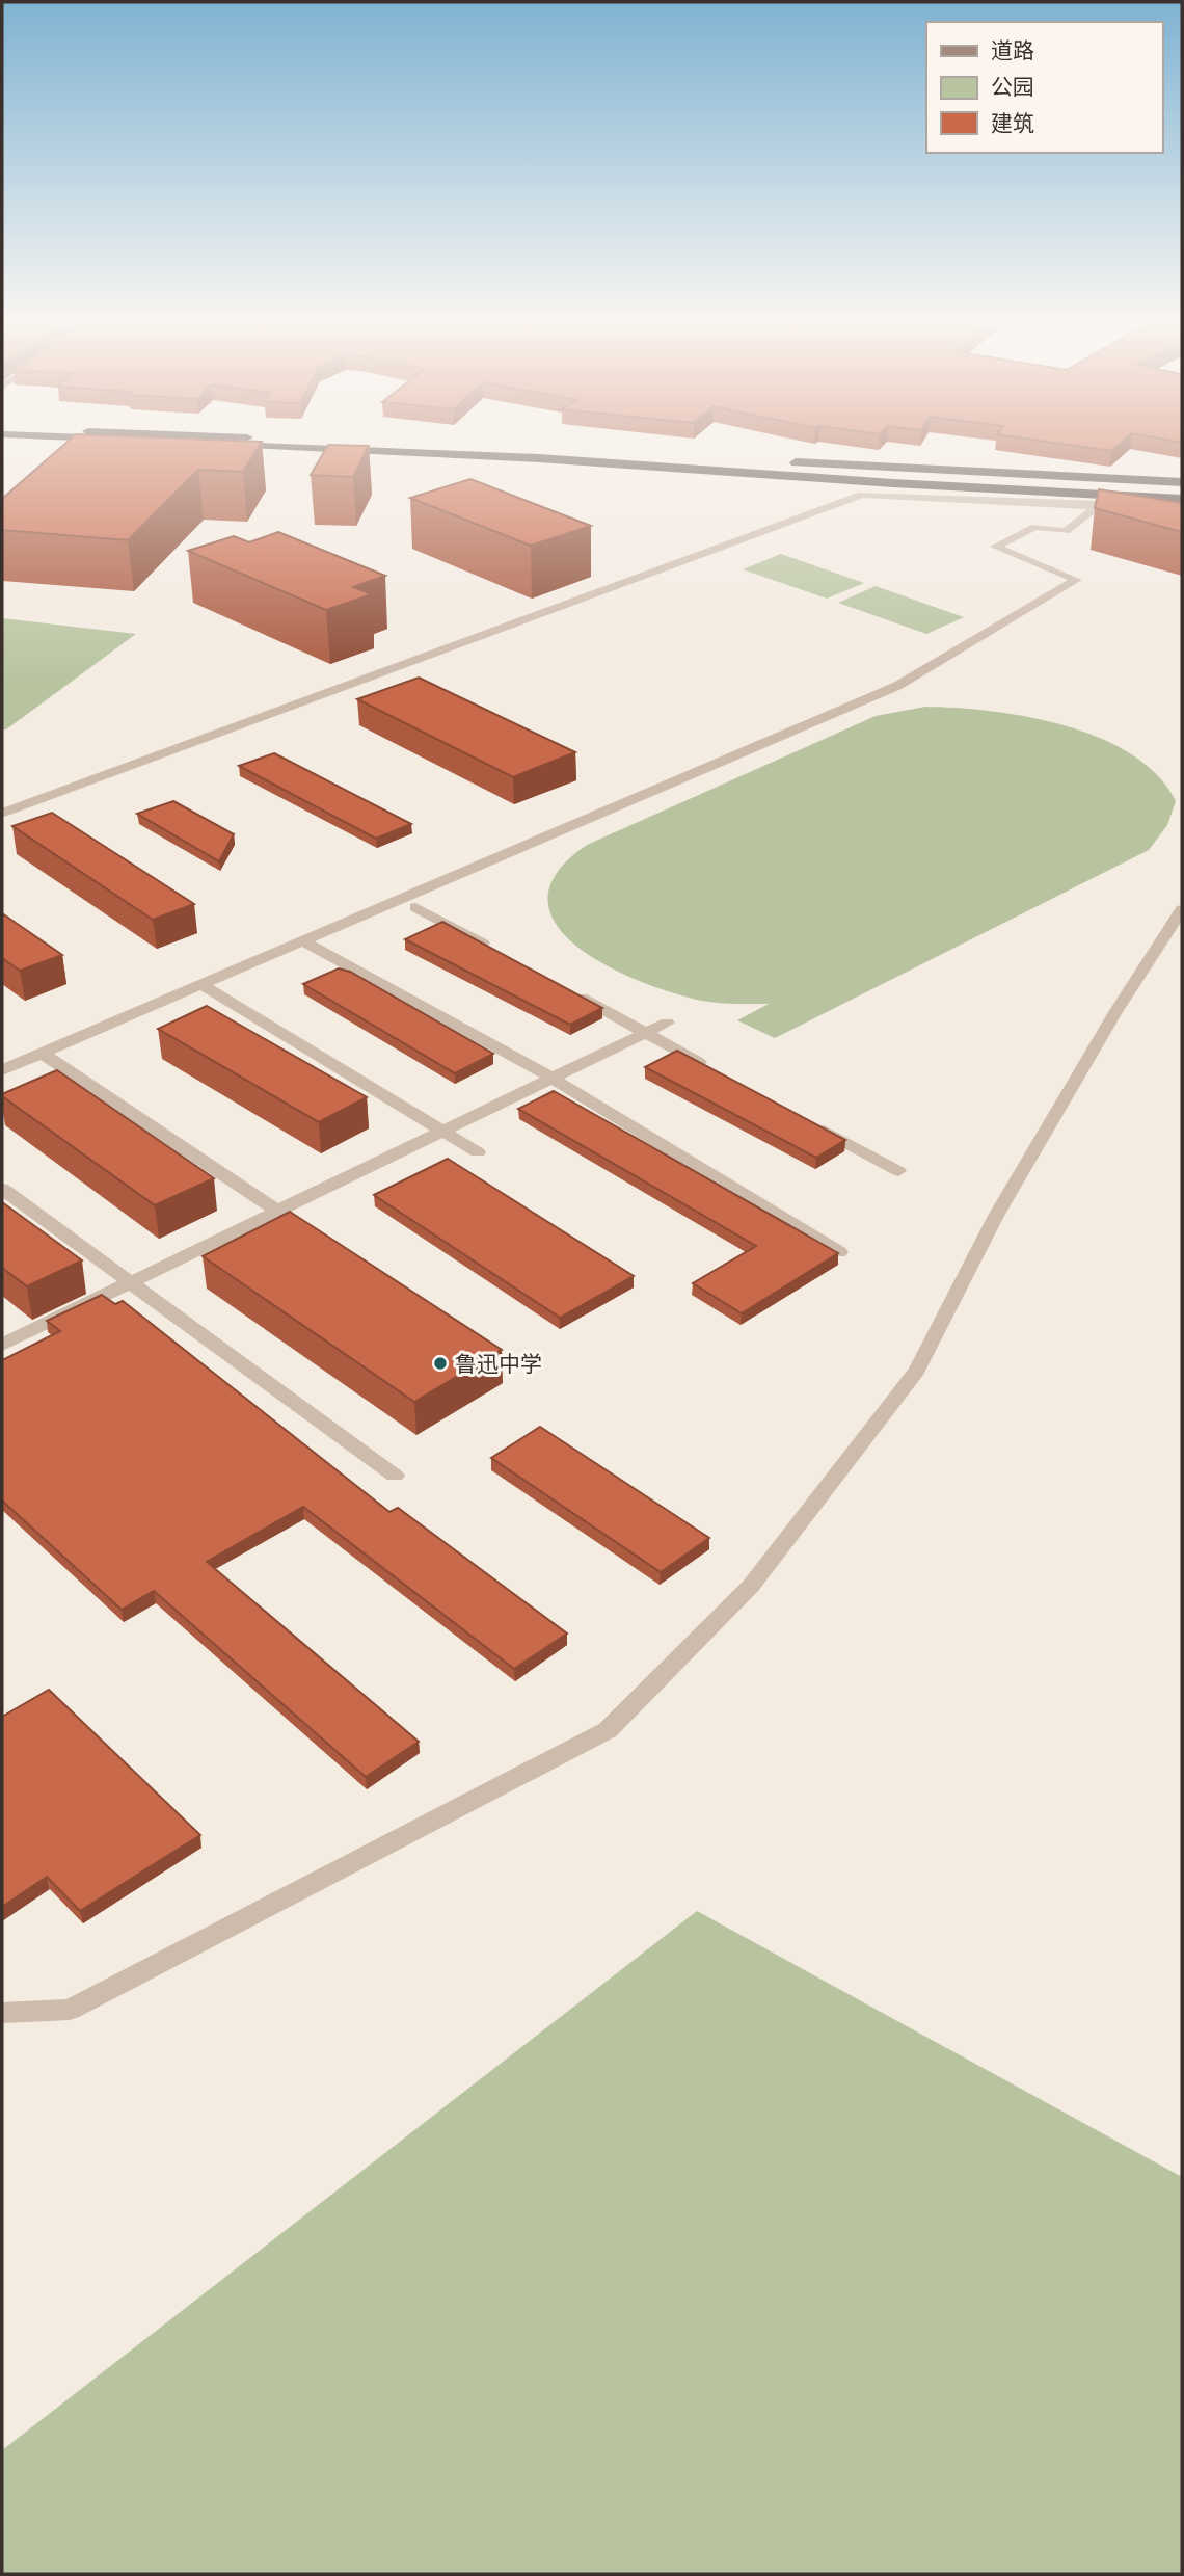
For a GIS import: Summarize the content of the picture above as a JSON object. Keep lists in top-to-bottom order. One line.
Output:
{"places":["鲁迅中学"],"legend":["道路","公园","建筑"]}
